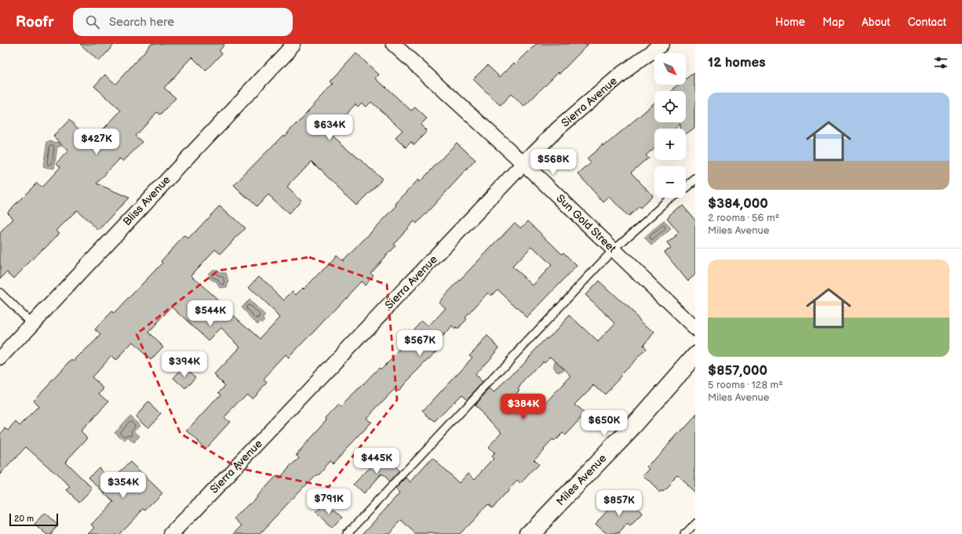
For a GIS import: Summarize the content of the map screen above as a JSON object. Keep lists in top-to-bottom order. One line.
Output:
{"streets":{"street":["Sierra Avenue","Bliss Avenue","Sun Gold Street","Miles Avenue"]},"crossings":[["Sierra Avenue","Sun Gold Street"]],"scale_bar":"20 m","north":"bottom right","page":{"header":"Roofr","search":"Search here","nav":["Home","Map","About","Contact"],"heading":"12 homes","map_buttons":["+","−"],"list":[{"name":"$384,000","note":"2 rooms · 56 m² · Miles Avenue"},{"name":"$857,000","note":"5 rooms · 128 m² · Miles Avenue"}],"price":["$634K","$427K","$568K","$544K","$567K","$394K","$384K","$650K","$445K","$354K","$791K","$857K"],"scale":"20 m"}}
